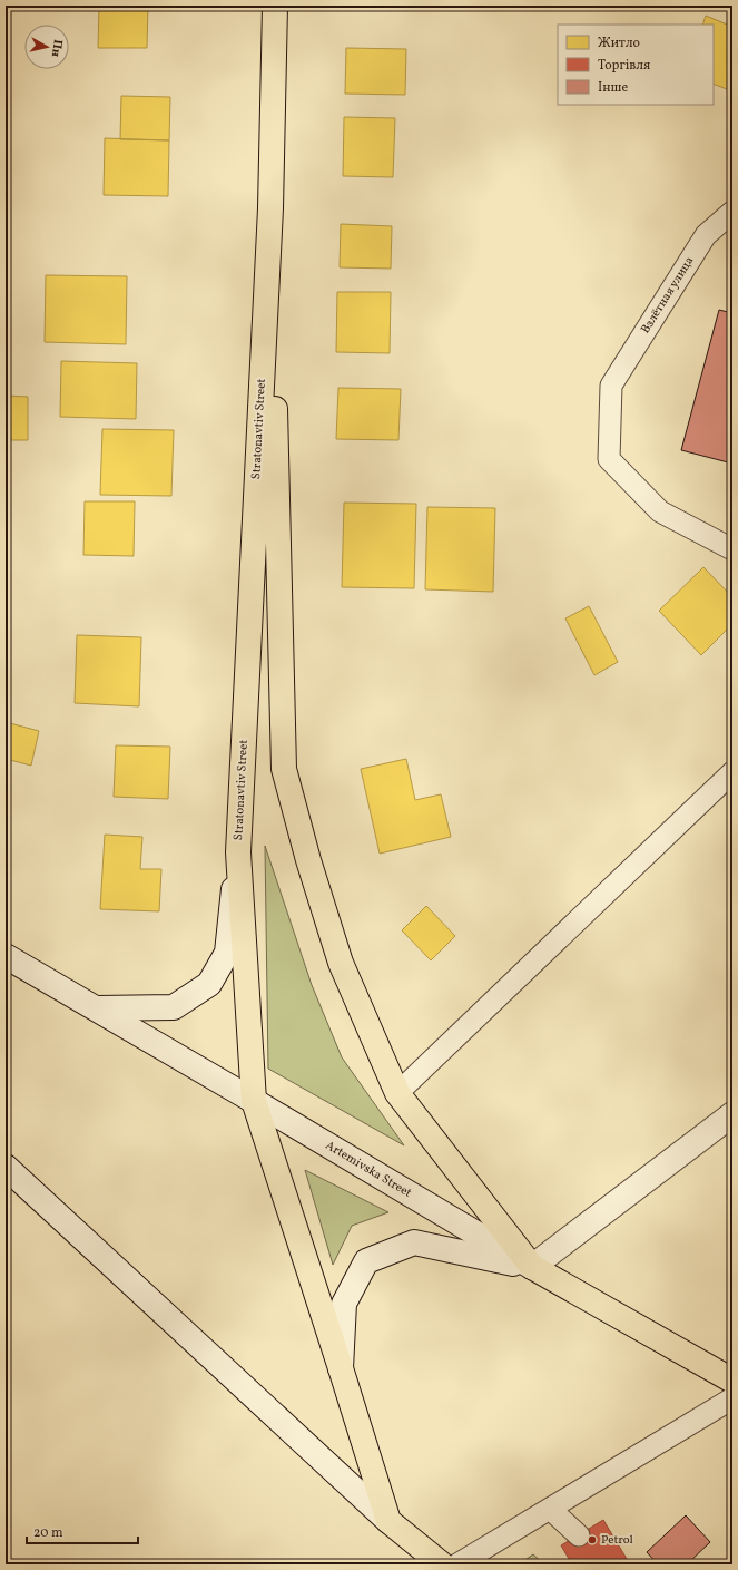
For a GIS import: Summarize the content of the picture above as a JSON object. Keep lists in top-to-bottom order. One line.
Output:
{"streets":{"main road":["Stratonavtiv Street","Artemivska Street"],"lane":["Взлётная улица"]},"crossings":[["Stratonavtiv Street","Artemivska Street"]],"places":["Petrol"],"legend":["Житло","Торгівля","Інше"],"scale_bar":"20 m","north":"right"}
